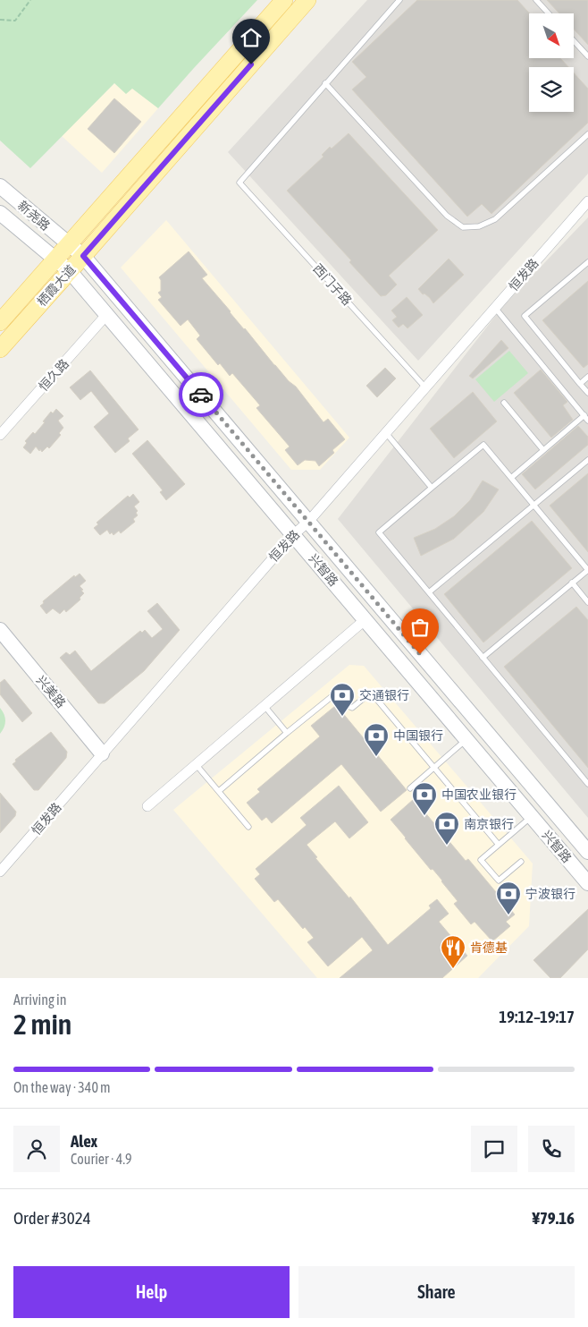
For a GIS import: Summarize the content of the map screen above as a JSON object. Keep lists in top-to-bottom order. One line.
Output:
{"streets":{"main road":["新尧路","栖霞大道","兴智路","兴美路"],"street":["恒发路","恒久路"],"lane":["西门子路"]},"crossings":[["新尧路","栖霞大道"],["新尧路","兴智路"],["恒发路","西门子路"],["恒发路","兴智路"],["恒发路","兴美路"],["栖霞大道","兴智路"],["恒久路","兴智路"]],"places":{"bank":["交通银行","中国银行","中国农业银行","南京银行","宁波银行"],"restaurant":["肯德基"]},"north":"bottom right","page":{"heading":["2 min","Arriving in","19:12–19:17"],"panel":["Alex","Courier · 4.9","Order #3024","¥79.16"],"bar":"On the way · 340 m","buttons":["Help","Share"]}}
